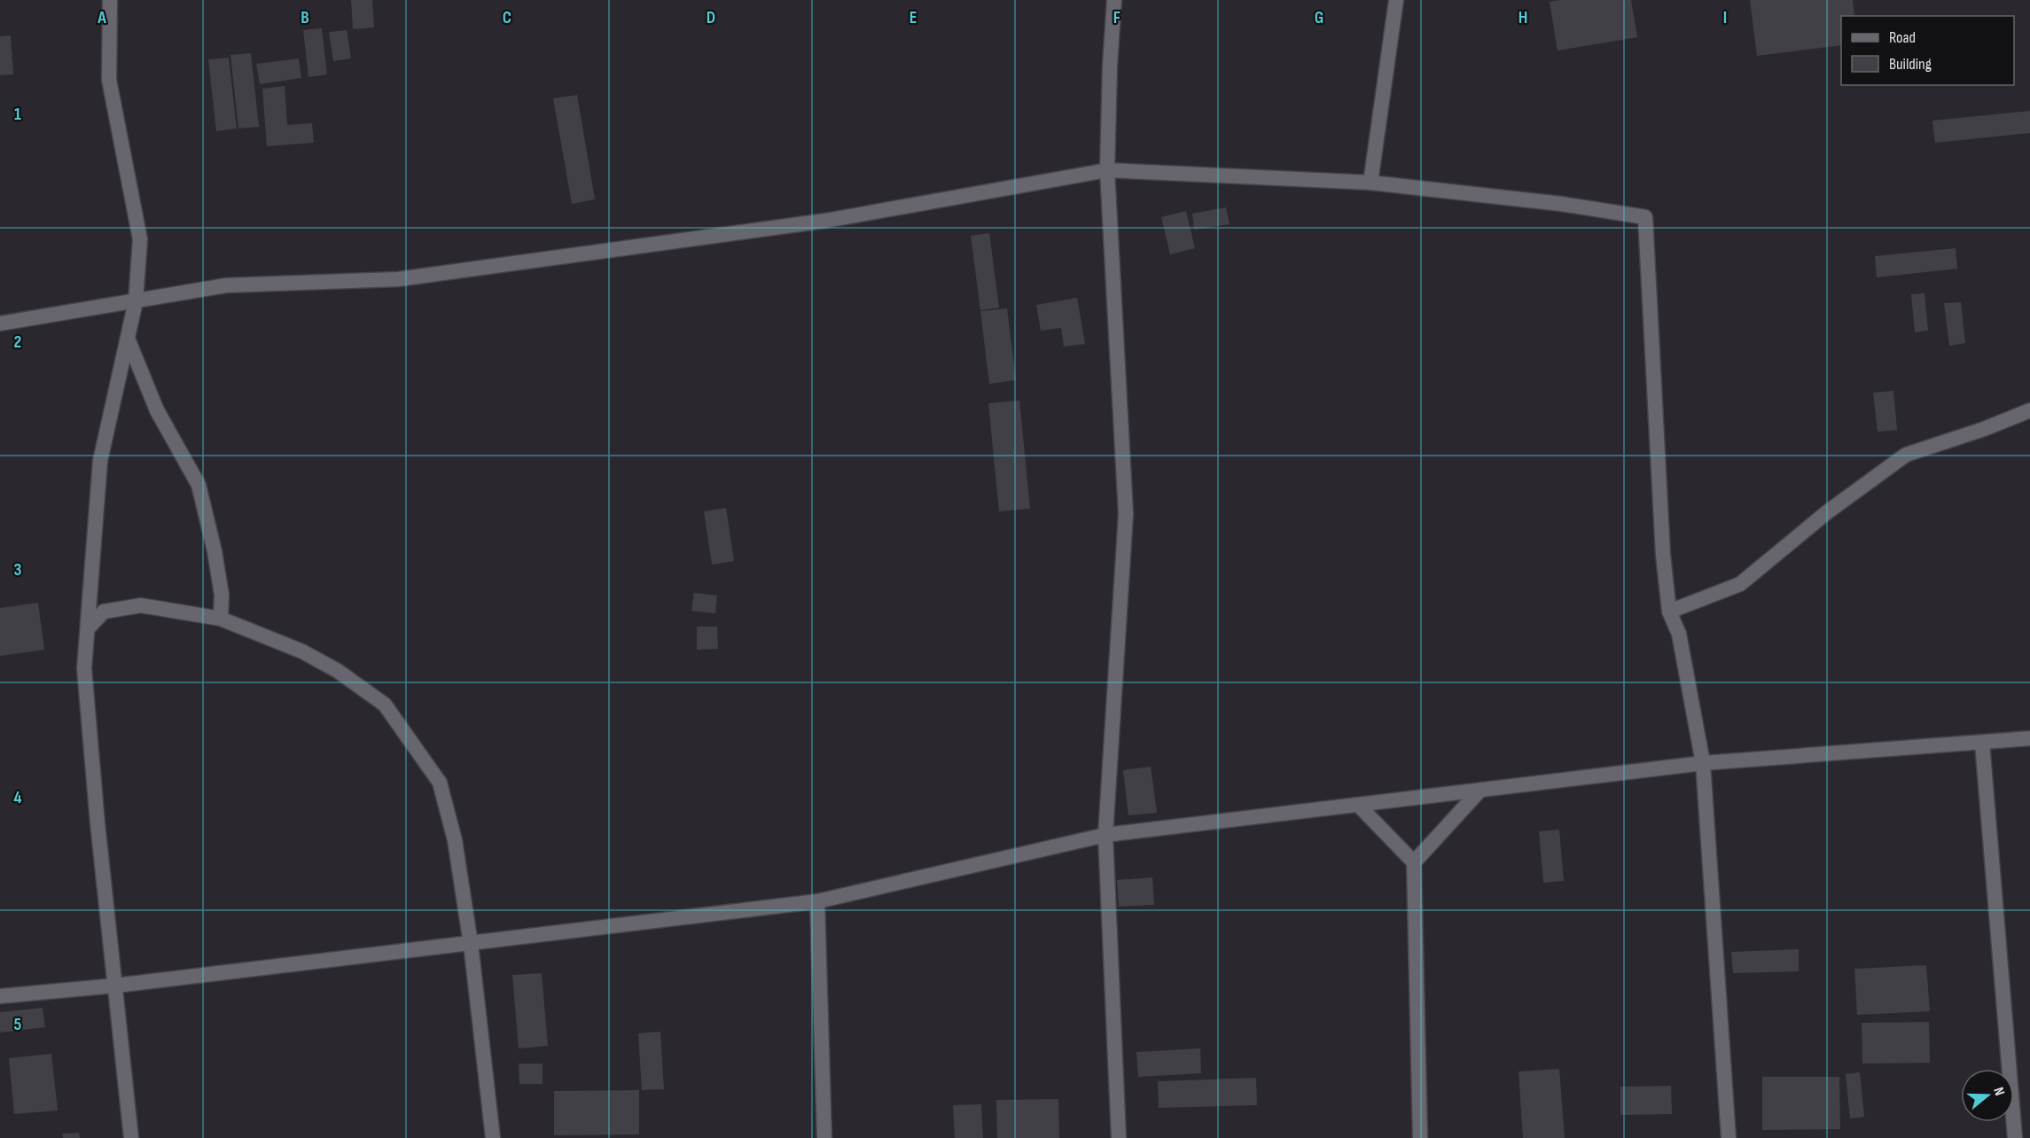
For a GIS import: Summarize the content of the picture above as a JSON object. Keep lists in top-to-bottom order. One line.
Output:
{"legend":["Road","Building"],"north":"right","grid":{"columns":["A","B","C","D","E","F","G","H","I"],"rows":["1","2","3","4","5"]}}
